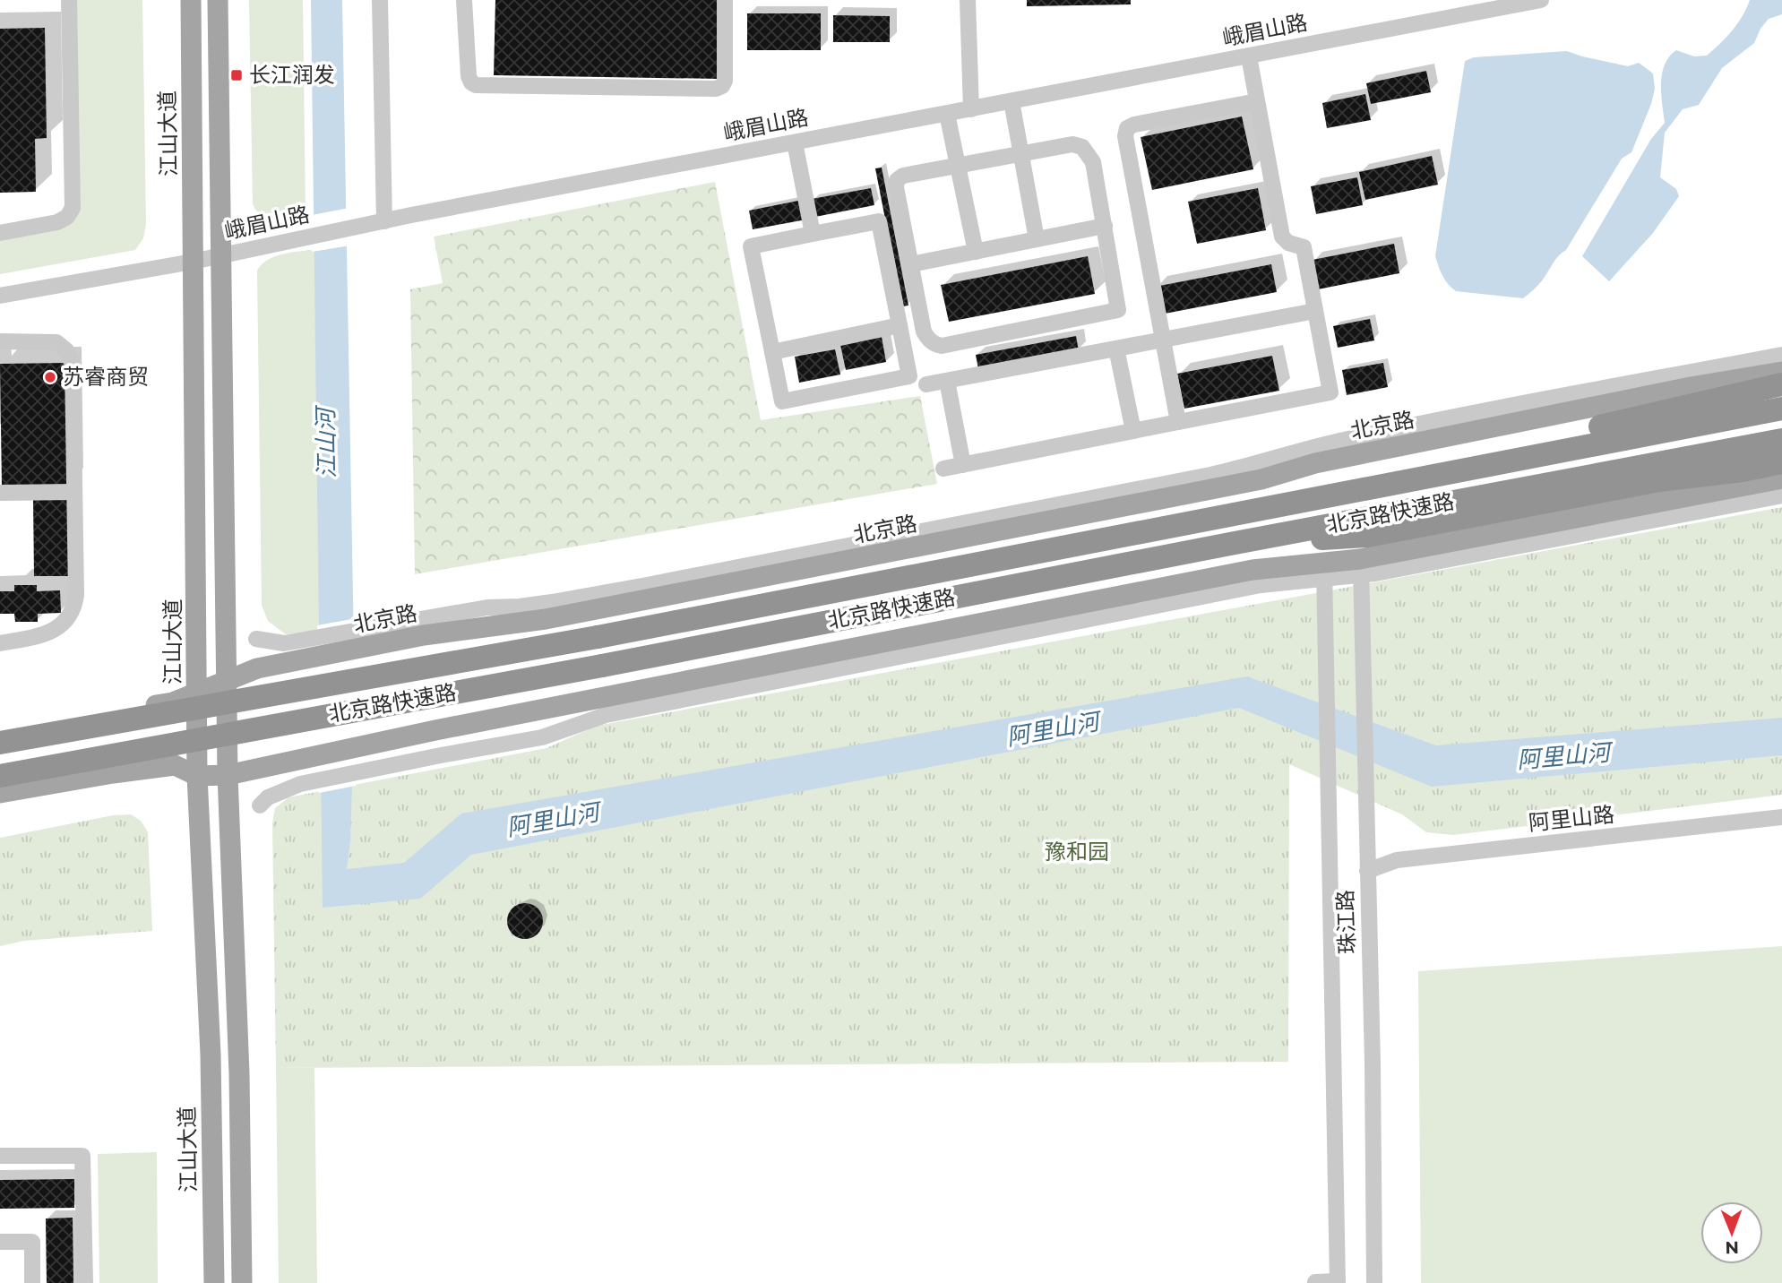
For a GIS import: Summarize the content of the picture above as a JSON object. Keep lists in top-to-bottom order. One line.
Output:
{"streets":{"highway":["北京路快速路"],"main road":["江山大道","北京路"],"street":["峨眉山路","阿里山路","珠江路"]},"crossings":[["峨眉山路","江山大道"],["江山大道","北京路"],["阿里山路","珠江路"]],"water":["江山河","阿里山河"],"parks":["豫和园"],"places":{"transit":["长江润发"],"other":["苏睿商贸"]},"north":"bottom"}
